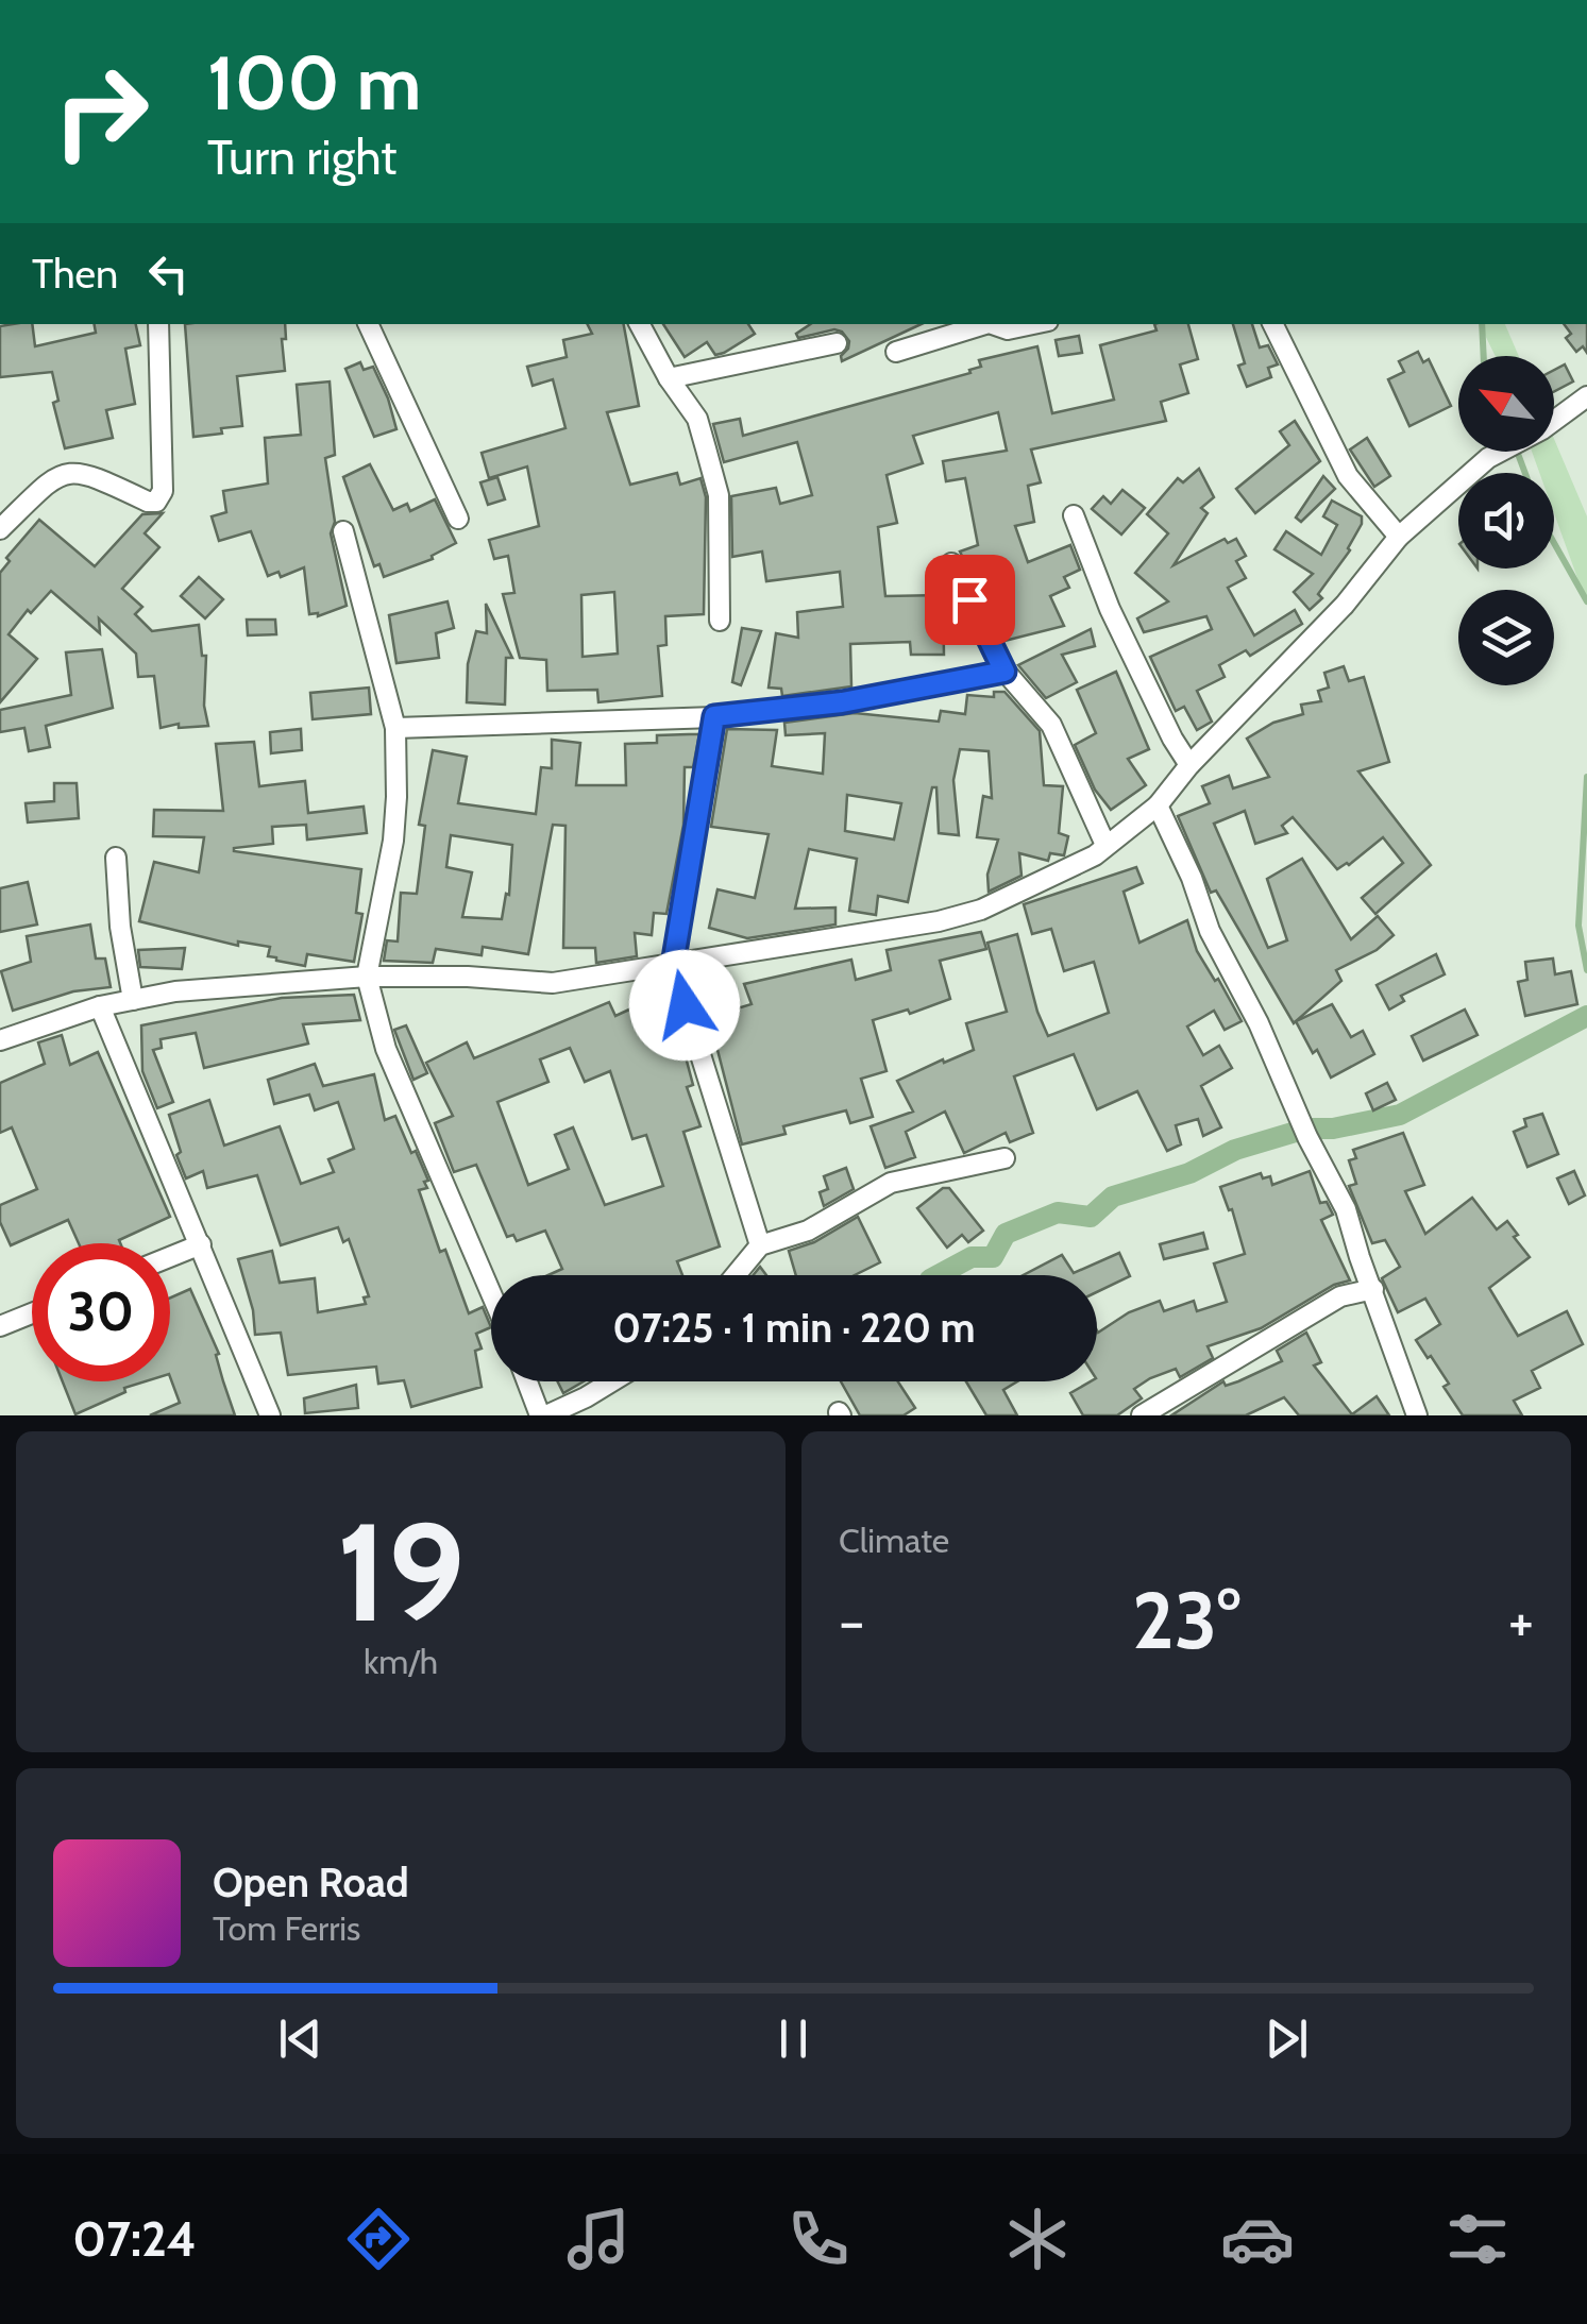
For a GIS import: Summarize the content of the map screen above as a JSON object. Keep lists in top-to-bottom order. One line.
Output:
{"north":"top left","page":{"turn":["100 m","Turn right"],"then":"Then","limit":"30","trip":"07:25 · 1 min · 220 m","tile":[["19","km/h"],"Climate"],"heat":["−","23°","+"],"song":["Open Road","Tom Ferris"],"tabs":"07:24"}}
